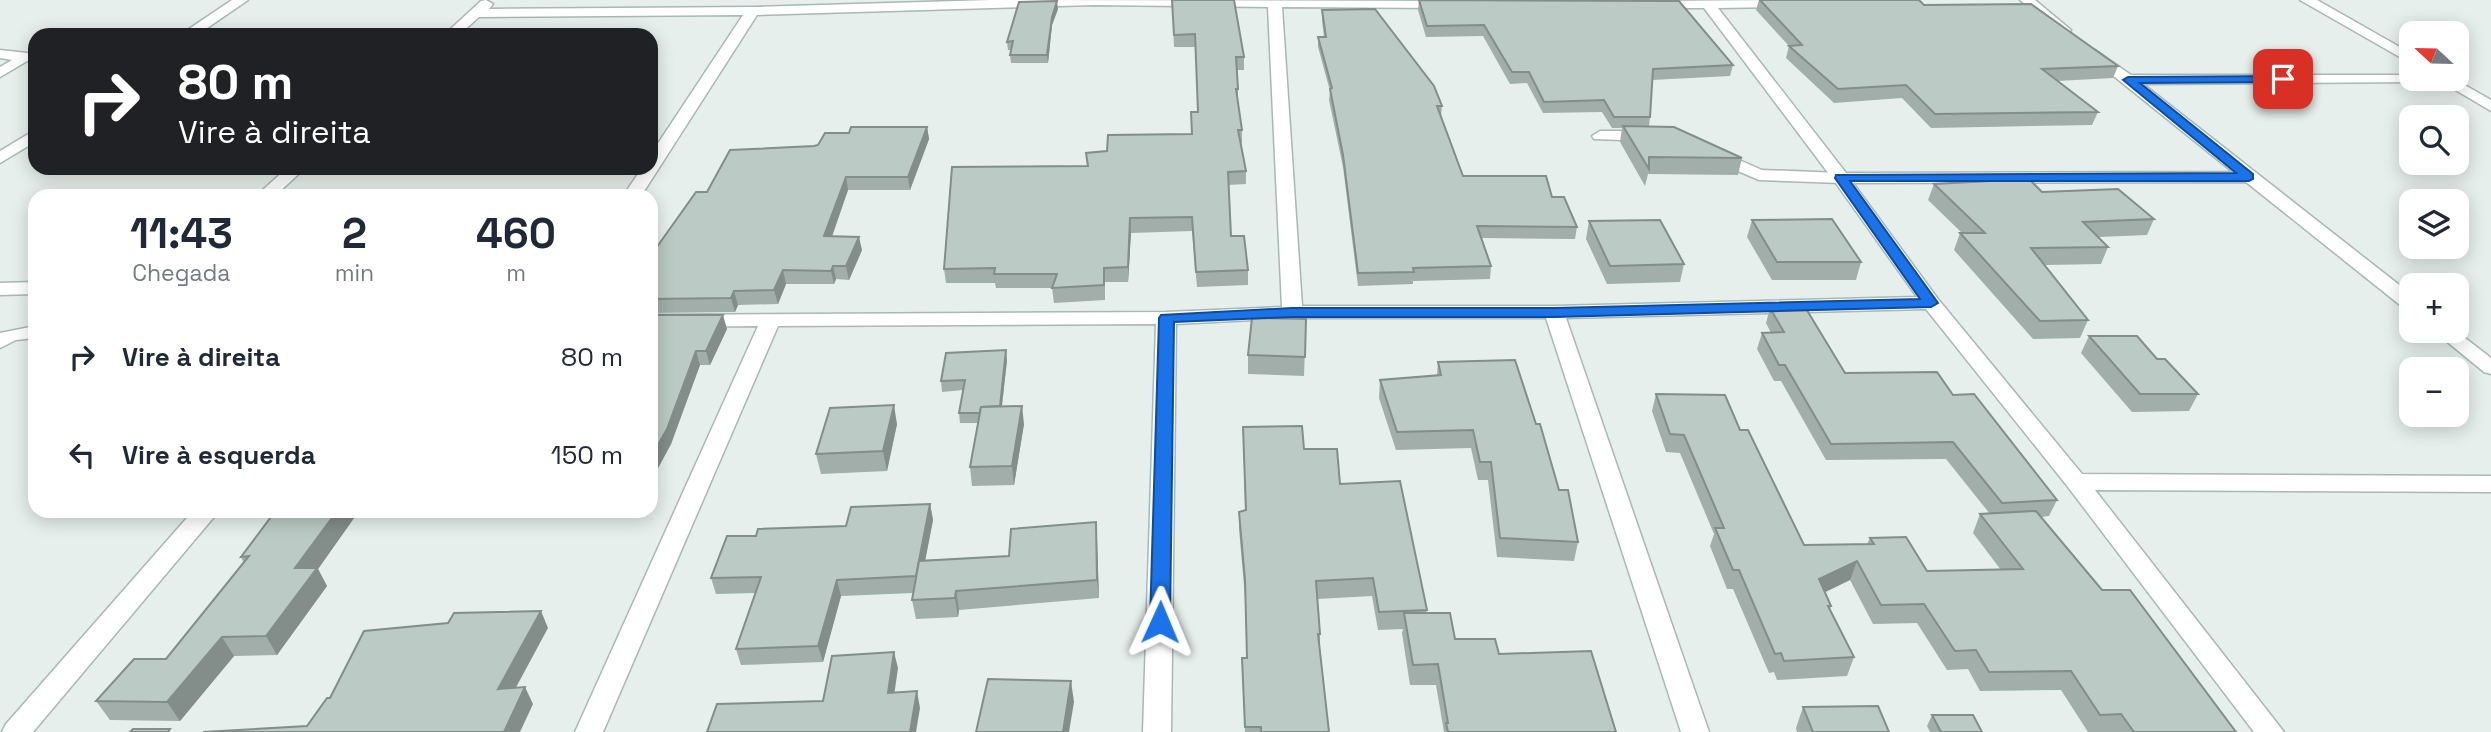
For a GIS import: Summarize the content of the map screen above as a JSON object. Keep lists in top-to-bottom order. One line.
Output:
{"north":"left","page":{"map_buttons":["+","−"],"turn":["80 m","Vire à direita"],"eta":["11:43","Chegada","2","min","460","m"],"list":[{"name":"Vire à direita","value":"80 m"},{"name":"Vire à esquerda","value":"150 m"}]}}
